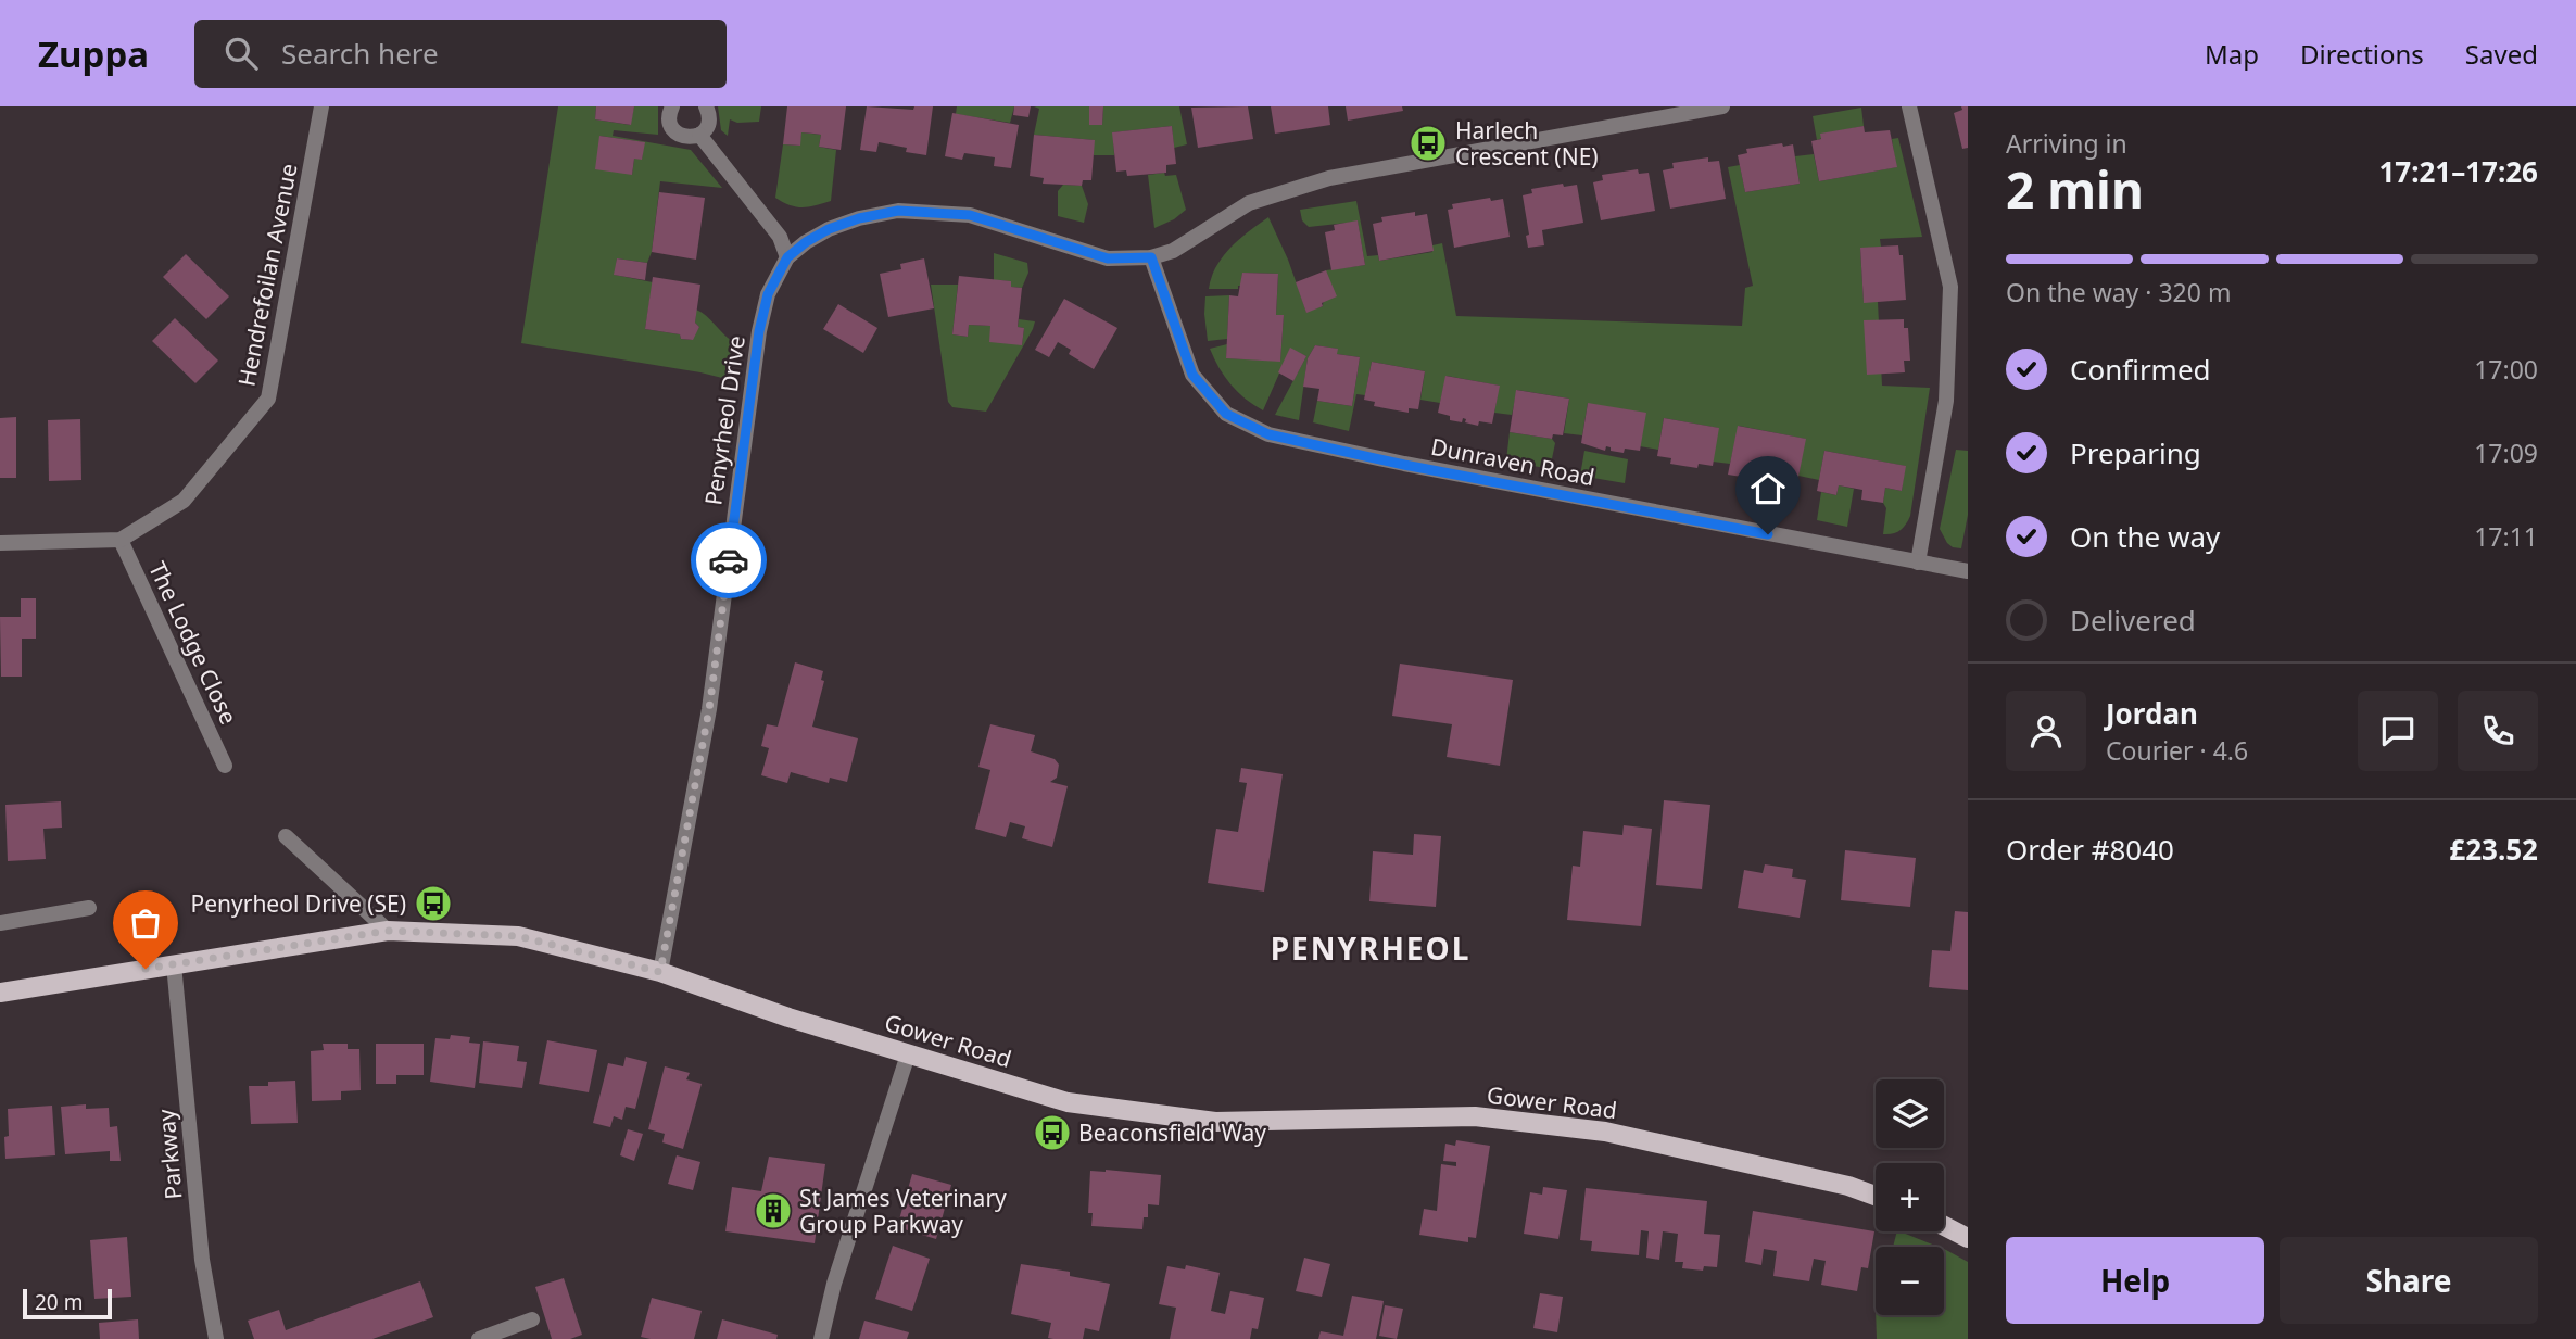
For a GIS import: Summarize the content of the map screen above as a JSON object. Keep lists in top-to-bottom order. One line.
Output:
{"streets":{"main road":["Gower Road"],"street":["Hendrefoilan Avenue","Penyrheol Drive","Dunraven Road","The Lodge Close","Parkway"]},"crossings":[["Hendrefoilan Avenue","The Lodge Close"],["Penyrheol Drive","Dunraven Road"],["Penyrheol Drive","Gower Road"],["Gower Road","Parkway"]],"districts":["PENYRHEOL"],"places":{"bus stop":["Harlech Crescent (NE)","Penyrheol Drive (SE)","Beaconsfield Way"],"building":["St James Veterinary Group Parkway"]},"scale_bar":"20 m","page":{"header":"Zuppa","search":"Search here","nav":["Map","Directions","Saved"],"heading":["2 min","Arriving in","17:21–17:26"],"panel":["Jordan","Courier · 4.6","Order #8040","£23.52"],"bar":"On the way · 320 m","list":[["Confirmed","17:00"],["Preparing","17:09"],["On the way","17:11"],"Delivered"],"map_buttons":["+","−"],"buttons":["Help","Share"],"scale":"20 m"}}
